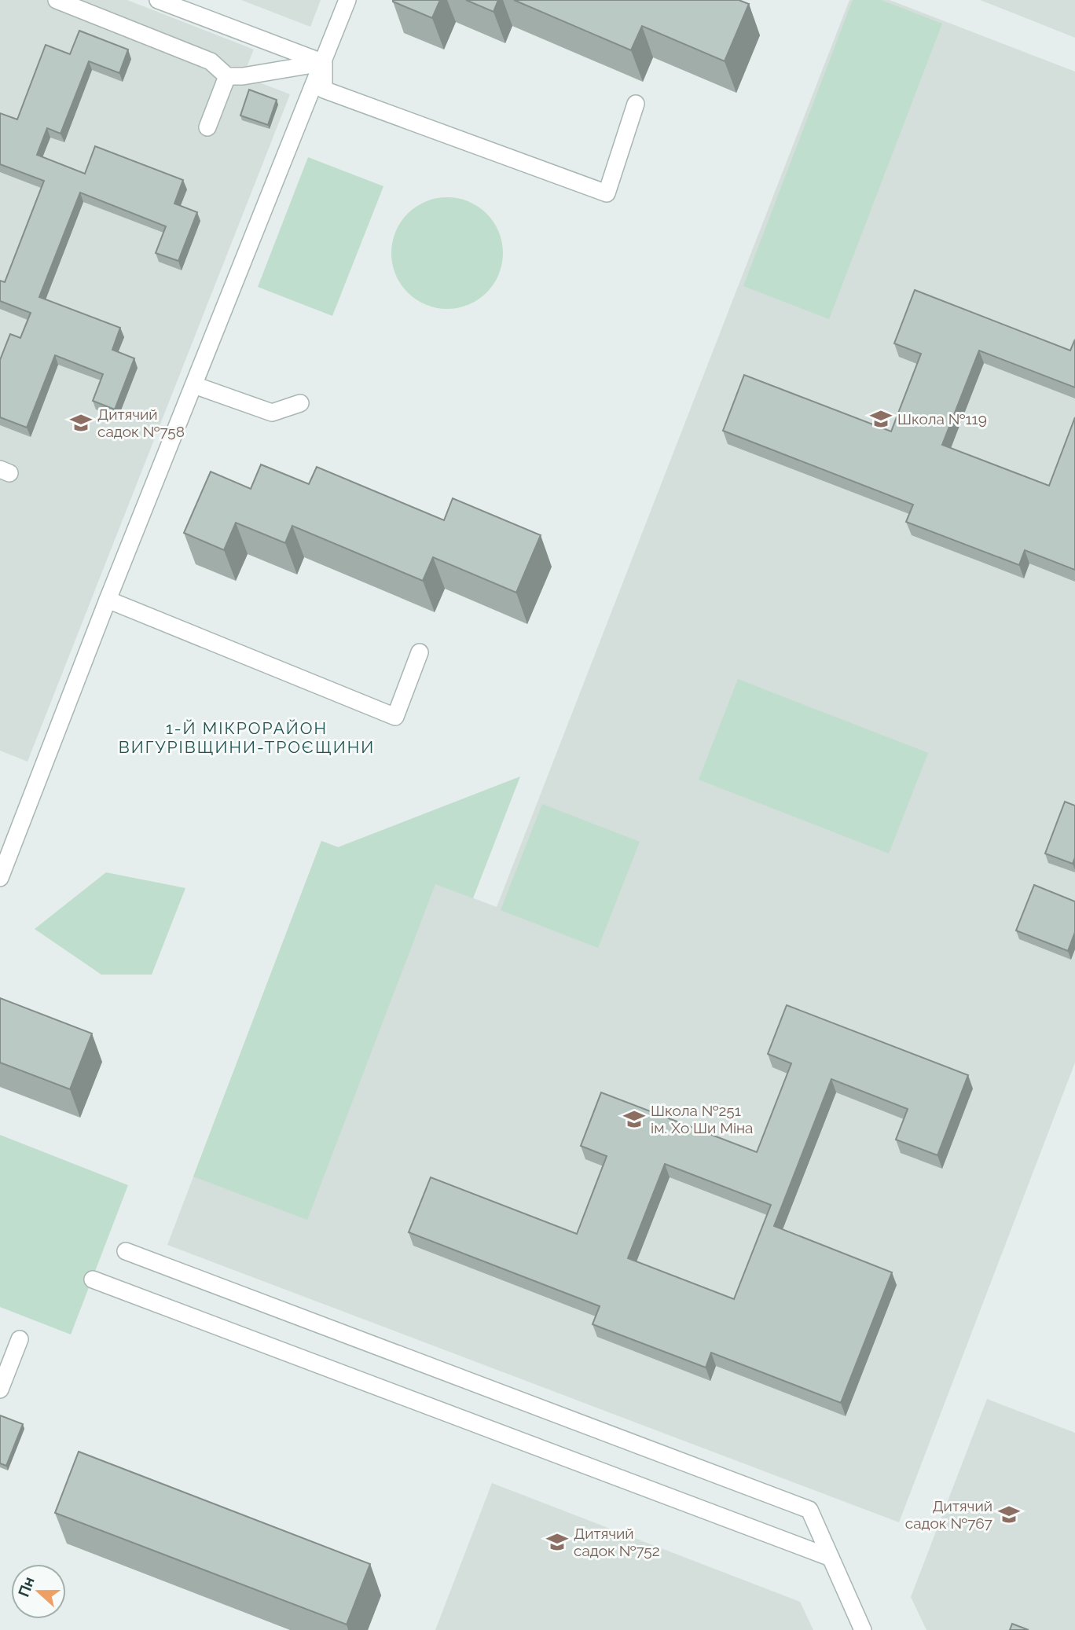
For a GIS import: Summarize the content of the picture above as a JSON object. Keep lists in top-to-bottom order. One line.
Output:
{"districts":["1-Й МІКРОРАЙОН ВИГУРІВЩИНИ-ТРОЄЩИНИ"],"places":{"school or university":["Школа №119","Дитячий садок №758","Школа №251 ім. Хо Ши Міна","Дитячий садок №767","Дитячий садок №752"]},"north":"left"}
